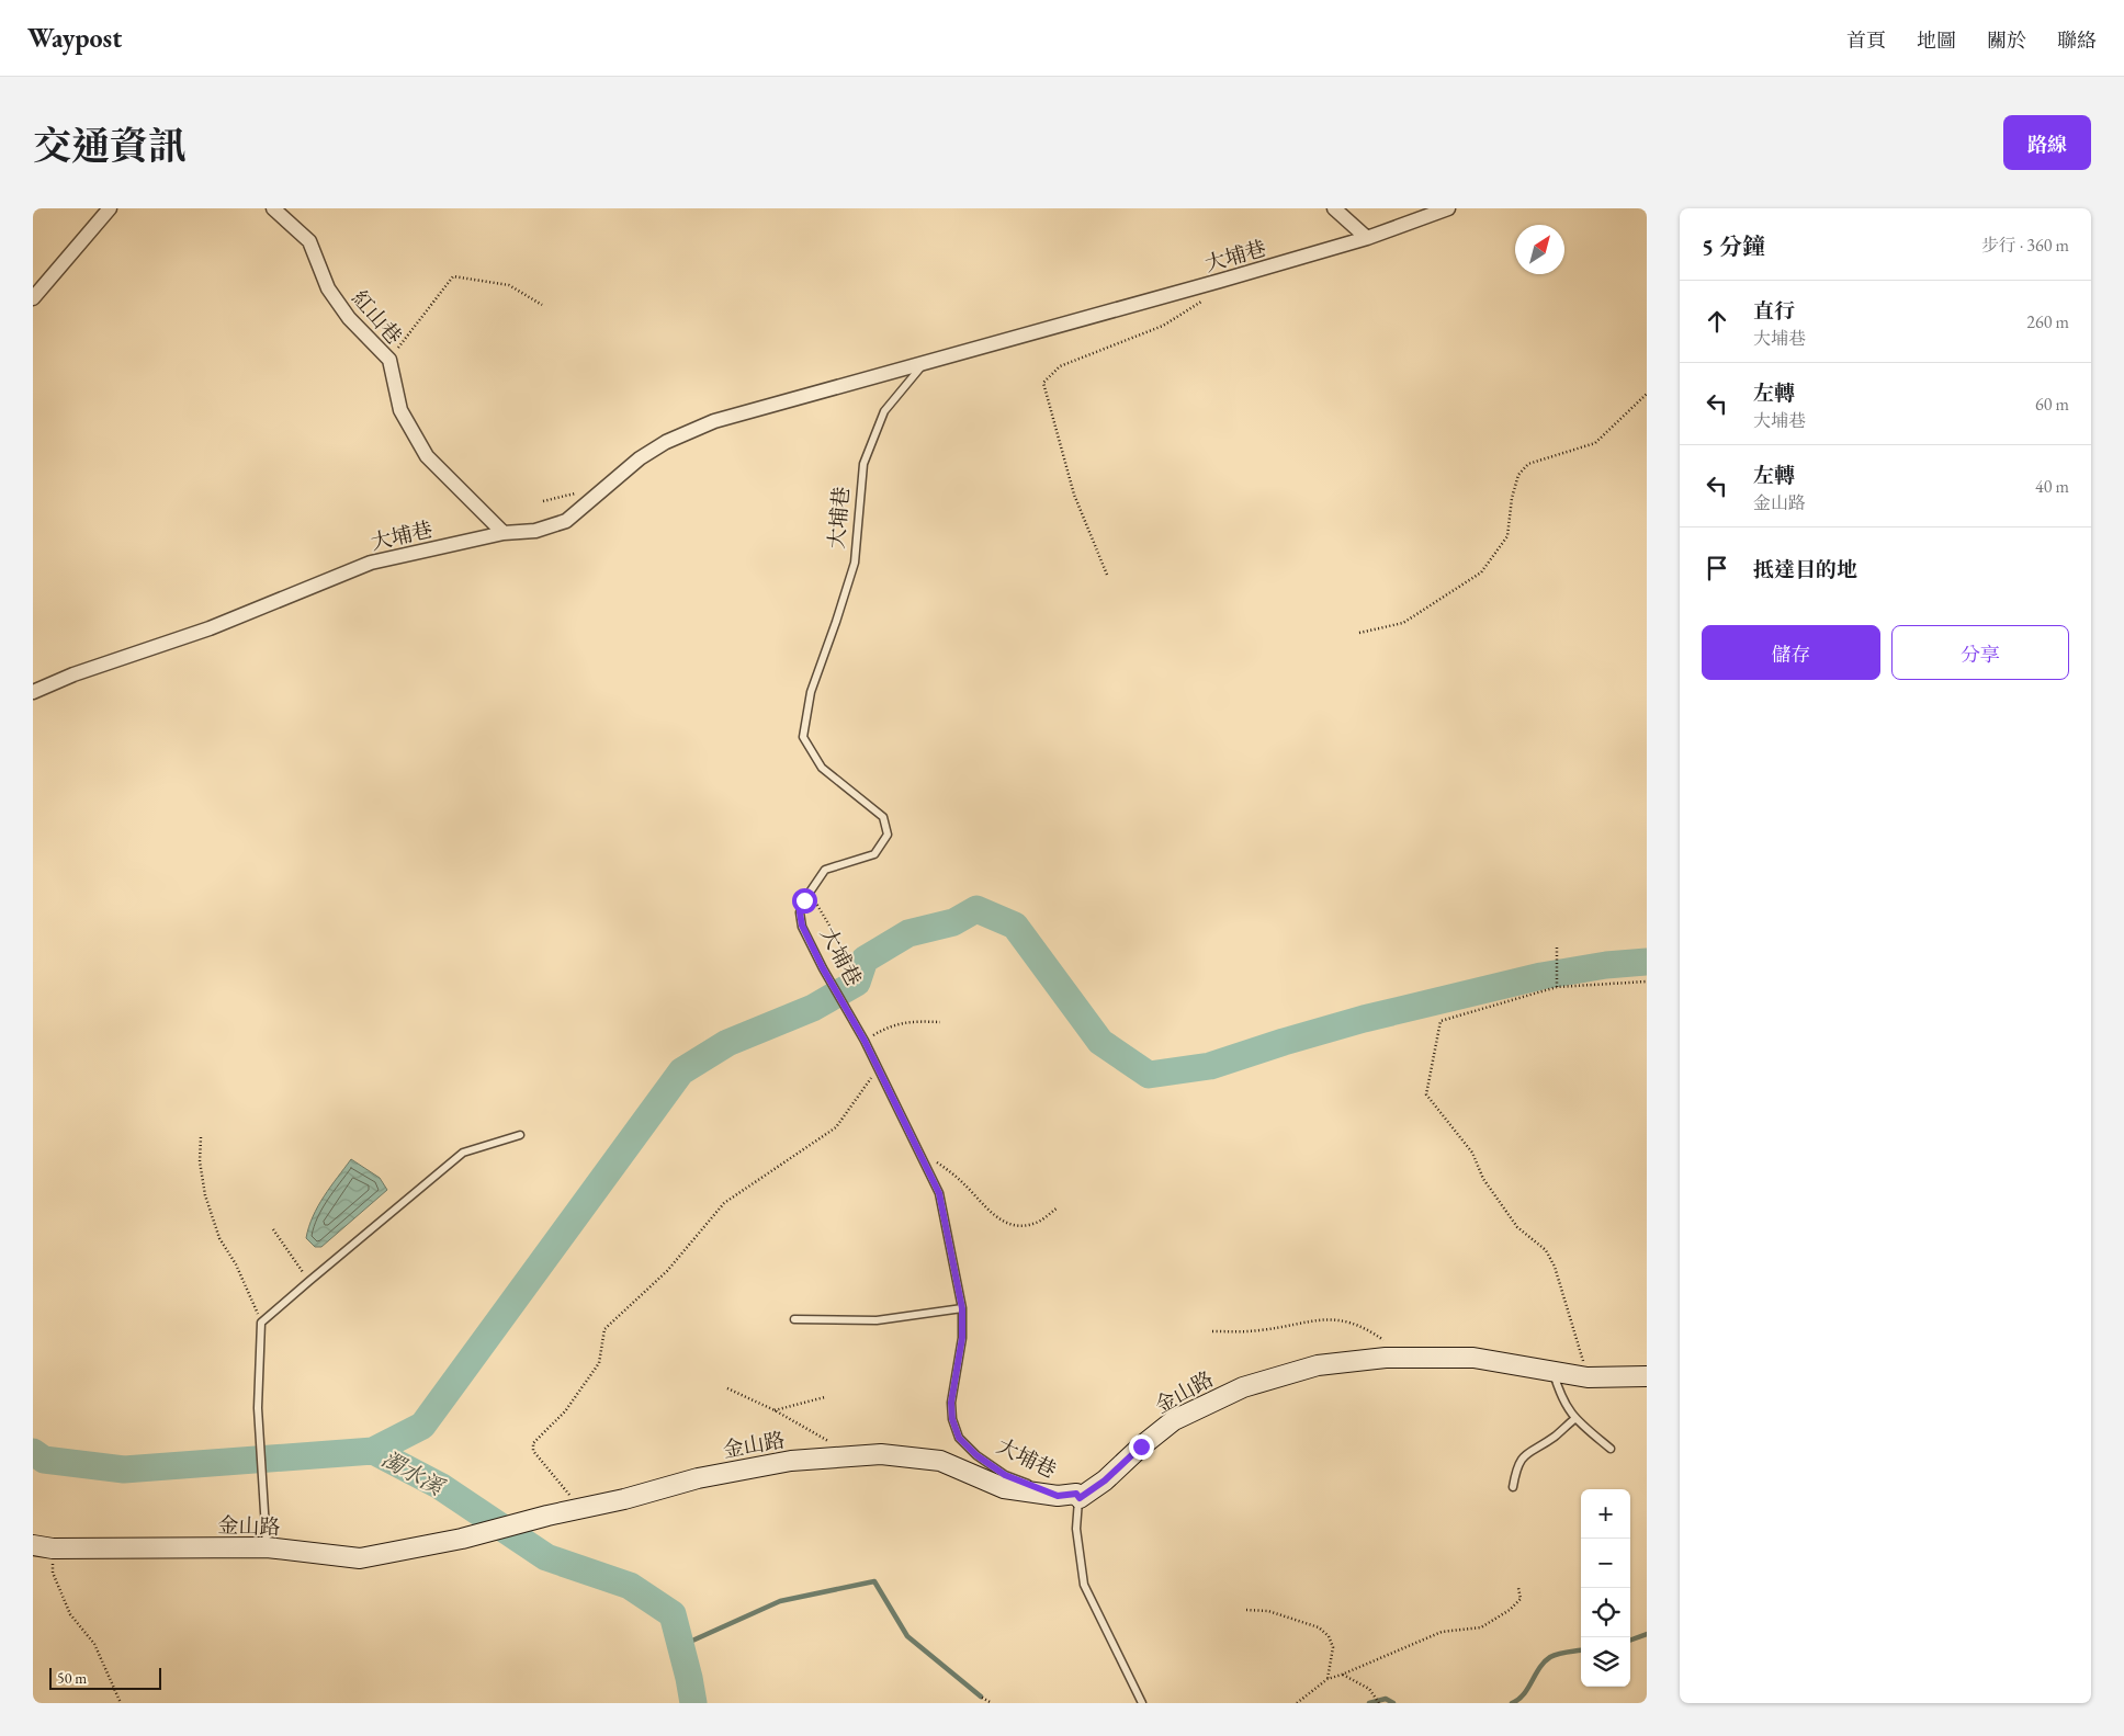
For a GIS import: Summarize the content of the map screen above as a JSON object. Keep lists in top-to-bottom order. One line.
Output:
{"streets":{"street":["大埔巷","紅山巷","金山路"]},"crossings":[["大埔巷","紅山巷"],["大埔巷","金山路"]],"water":["濁水溪"],"scale_bar":"50 m","north":"top right","page":{"header":"Waypost","nav":["首頁","地圖","關於","聯絡"],"title":"交通資訊","buttons":["路線",["儲存","分享"]],"heading":["5 分鐘","步行 · 360 m"],"list":[["直行","大埔巷","260 m"],["左轉","大埔巷","60 m"],["左轉","金山路","40 m"],"抵達目的地"],"map_buttons":["+","−"],"scale":"50 m"}}
